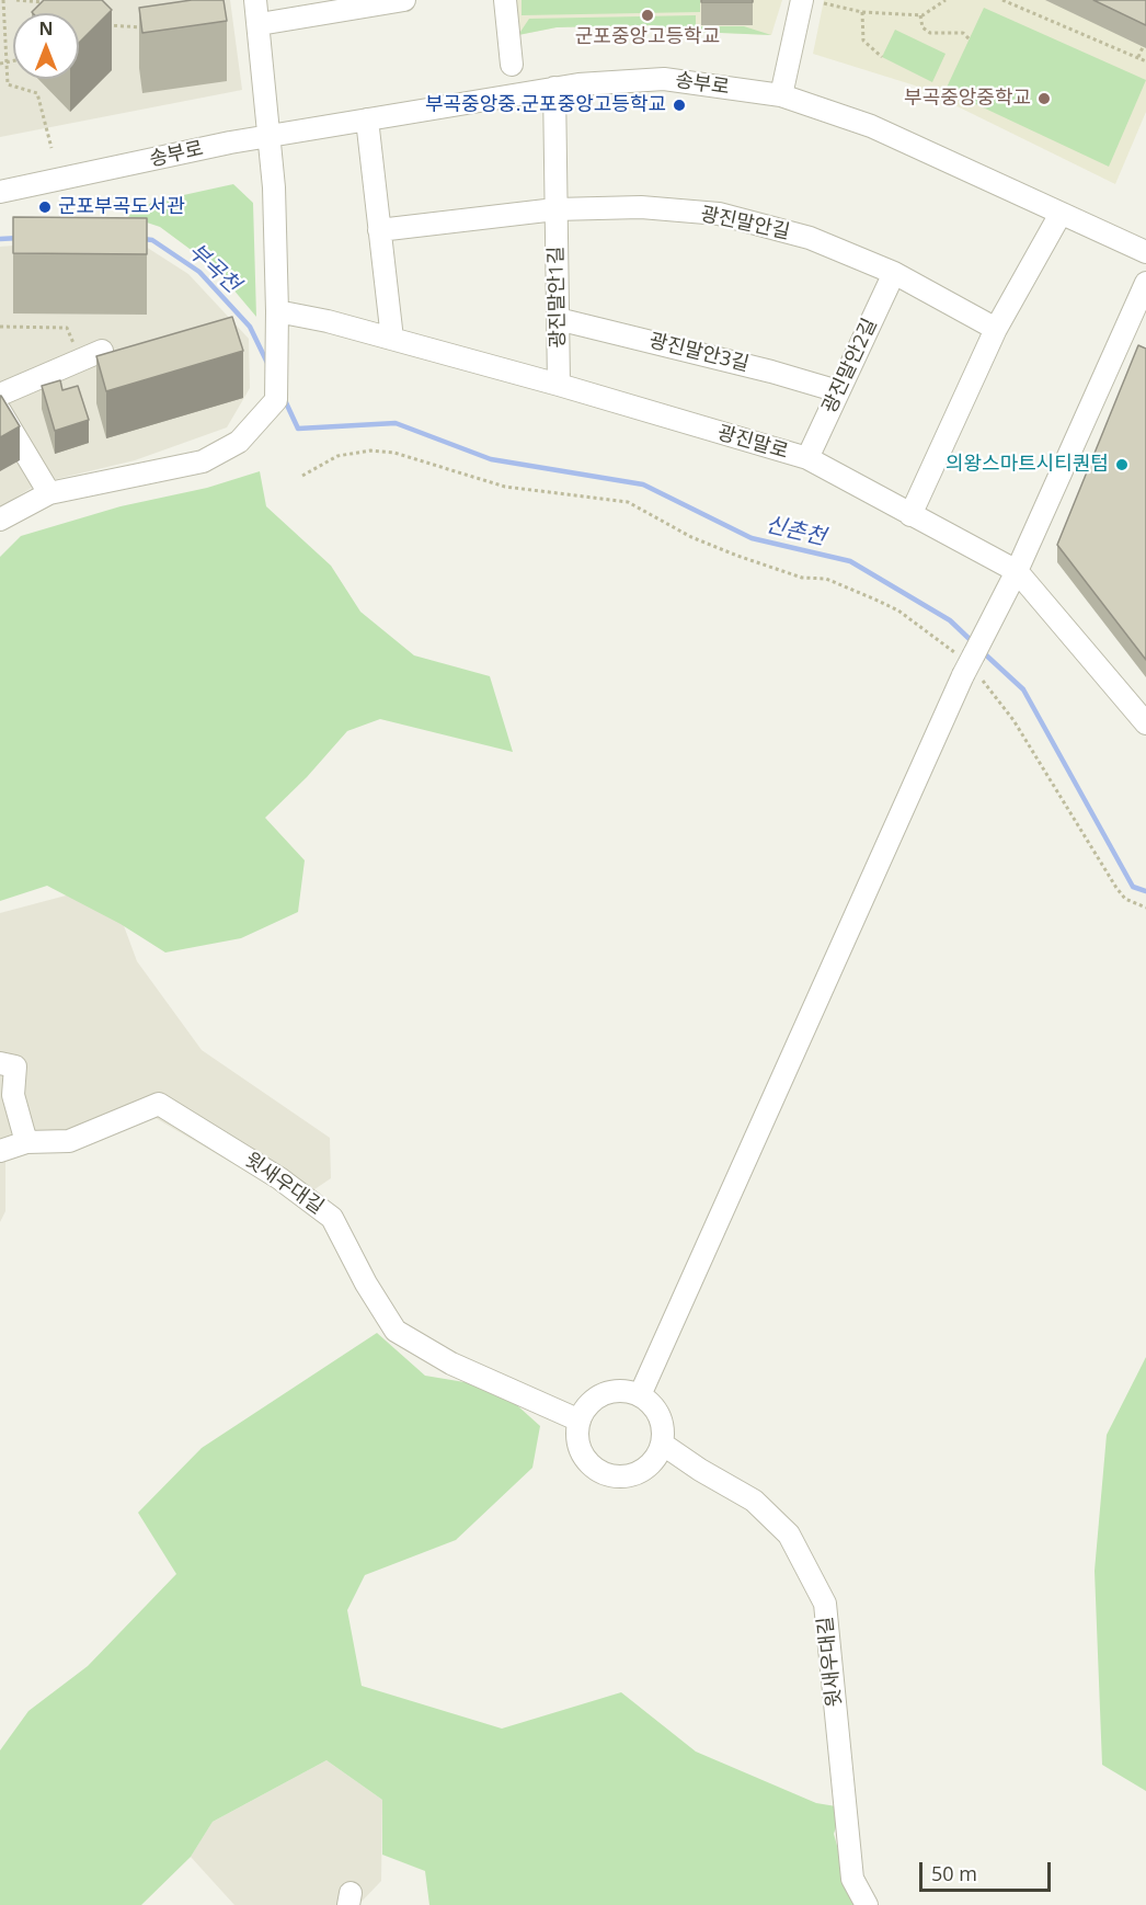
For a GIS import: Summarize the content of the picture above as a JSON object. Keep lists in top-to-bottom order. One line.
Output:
{"streets":{"street":["송부로","광진말안길","광진말안1길","광진말안3길","광진말안2길","광진말로","윗새우대길"]},"crossings":[["송부로","광진말안1길"],["광진말안길","광진말안1길"],["광진말안길","광진말안2길"],["광진말안1길","광진말안3길"],["광진말안1길","광진말로"],["광진말안3길","광진말안2길"],["광진말안2길","광진말로"]],"water":["부곡천","신촌천"],"places":["군포중앙고등학교","부곡중앙중학교","부곡중앙중.군포중앙고등학교","군포부곡도서관","의왕스마트시티퀀텀"],"scale_bar":"50 m","north":"top"}
